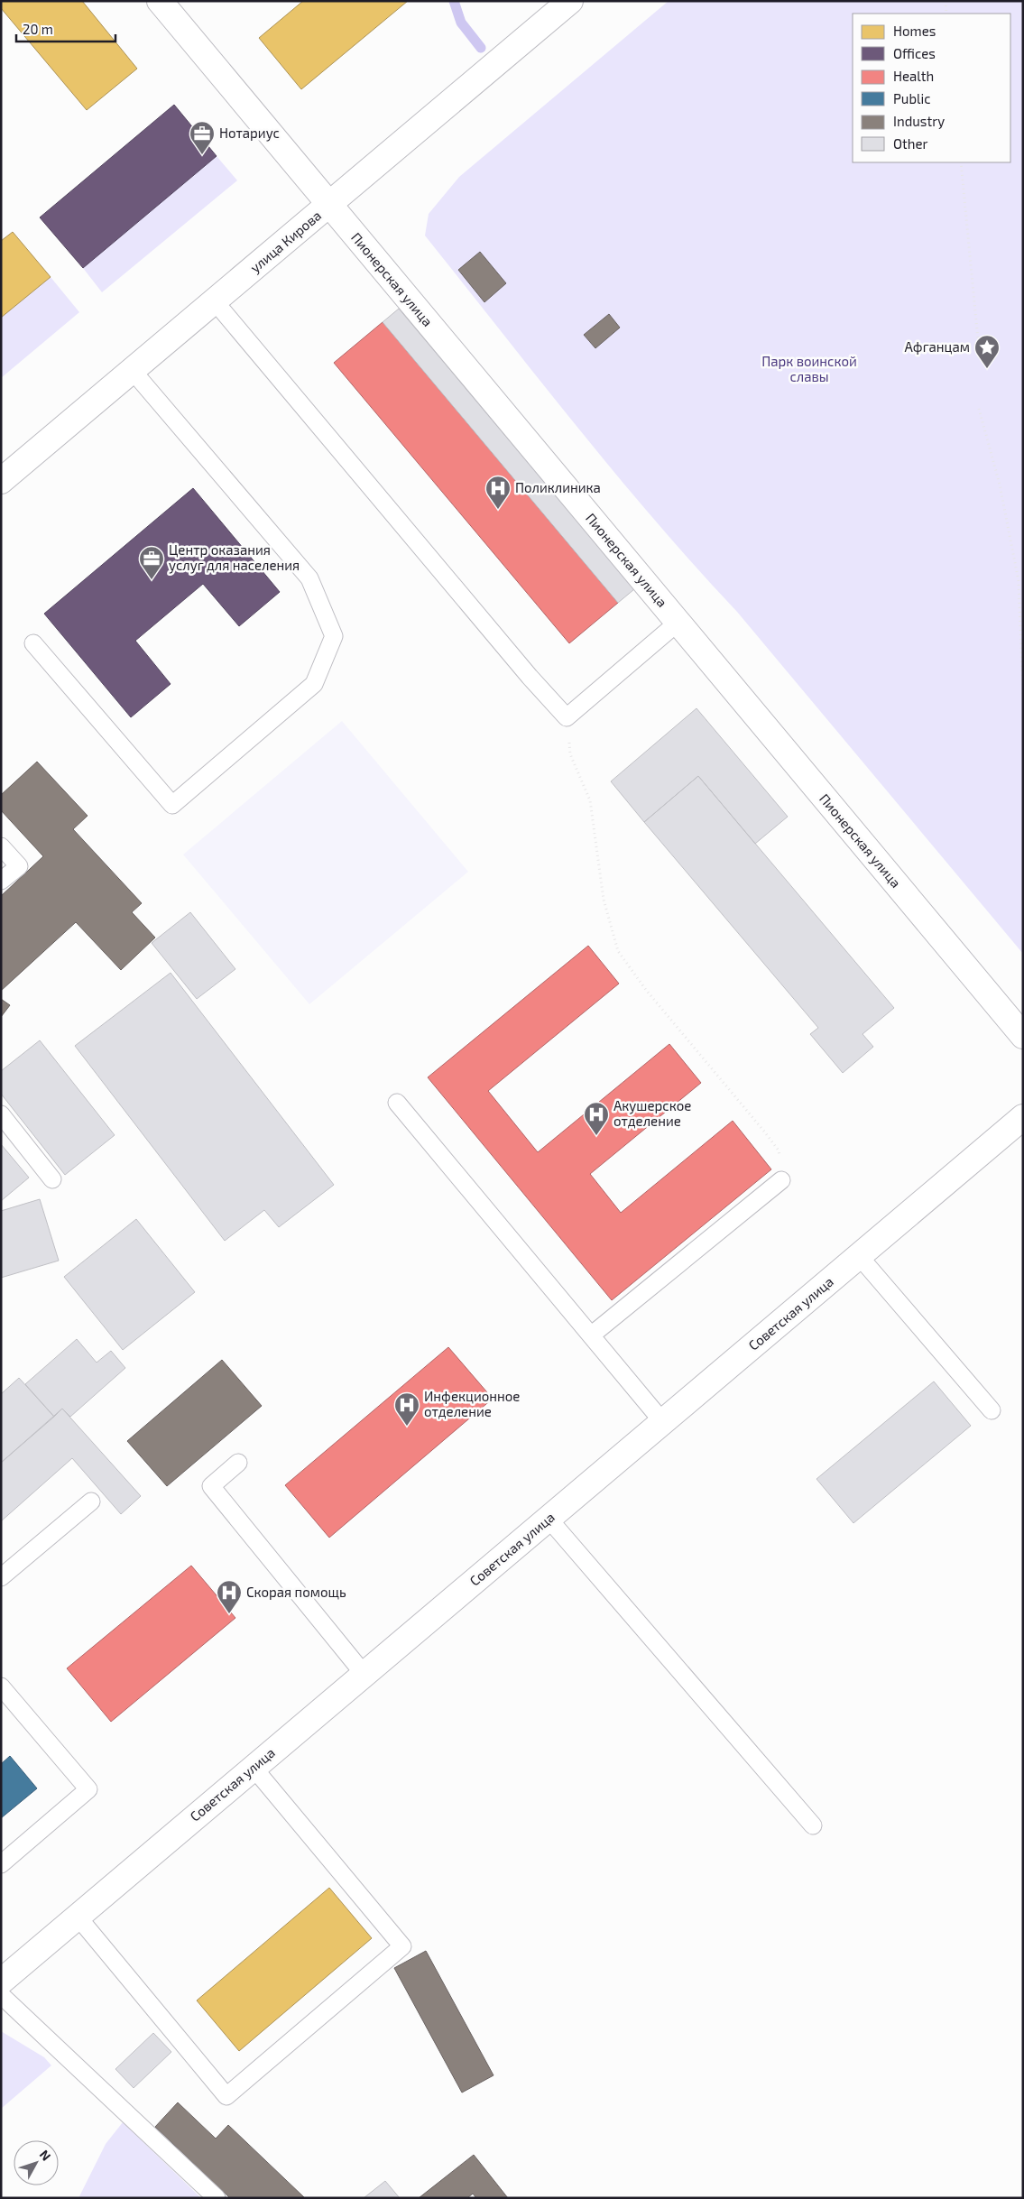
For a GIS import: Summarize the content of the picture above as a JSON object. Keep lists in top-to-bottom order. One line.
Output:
{"streets":{"street":["улица Кирова","Пионерская улица","Советская улица"]},"crossings":[["улица Кирова","Пионерская улица"]],"parks":["Парк воинской славы"],"places":{"office":["Нотариус","Центр оказания услуг для населения"],"place":["Афганцам"],"hospital":["Поликлиника","Акушерское отделение","Инфекционное отделение","Скорая помощь"]},"legend":["Homes","Offices","Health","Public","Industry","Other"],"scale_bar":"20 m","north":"top right"}
